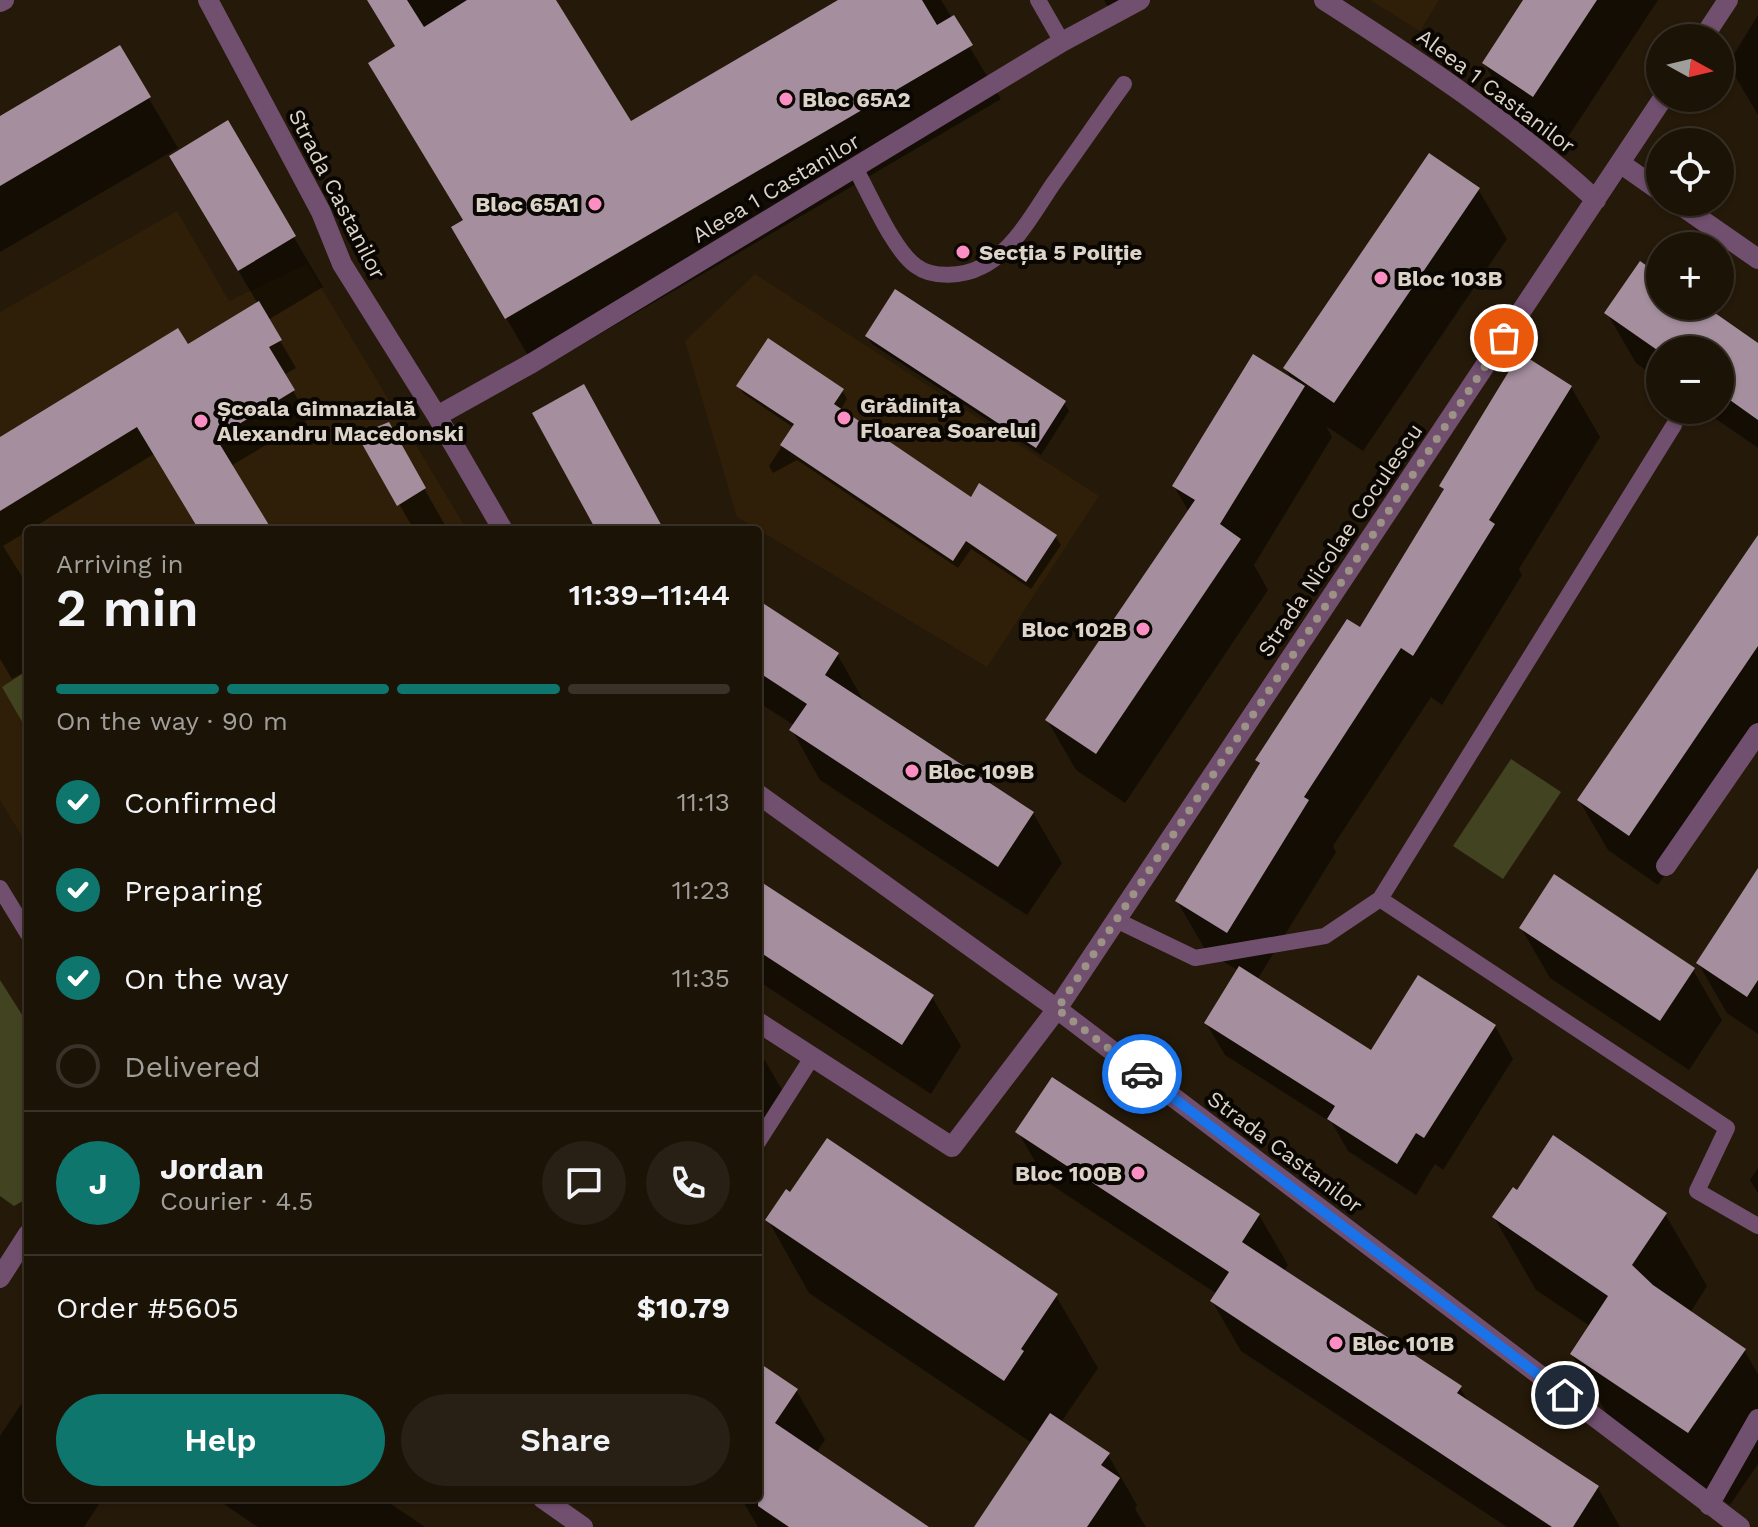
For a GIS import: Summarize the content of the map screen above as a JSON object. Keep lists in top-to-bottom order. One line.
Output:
{"streets":{"street":["Aleea 1 Castanilor","Strada Castanilor","Strada Nicolae Coculescu"]},"crossings":[["Aleea 1 Castanilor","Strada Castanilor"],["Aleea 1 Castanilor","Strada Nicolae Coculescu"],["Strada Castanilor","Strada Nicolae Coculescu"]],"places":["Bloc 65A2","Bloc 65A1","Secția 5 Poliție","Bloc 103B","Grădinița Floarea Soarelui","Școala Gimnazială Alexandru Macedonski","Bloc 102B","Bloc 109B","Bloc 100B","Bloc 101B"],"north":"right","page":{"map_buttons":["+","−"],"heading":["2 min","Arriving in","11:39–11:44"],"panel":["Jordan","Courier · 4.5","Order #5605","$10.79"],"bar":"On the way · 90 m","list":[["Confirmed","11:13"],["Preparing","11:23"],["On the way","11:35"],"Delivered"],"round":"J","buttons":["Help","Share"]}}
